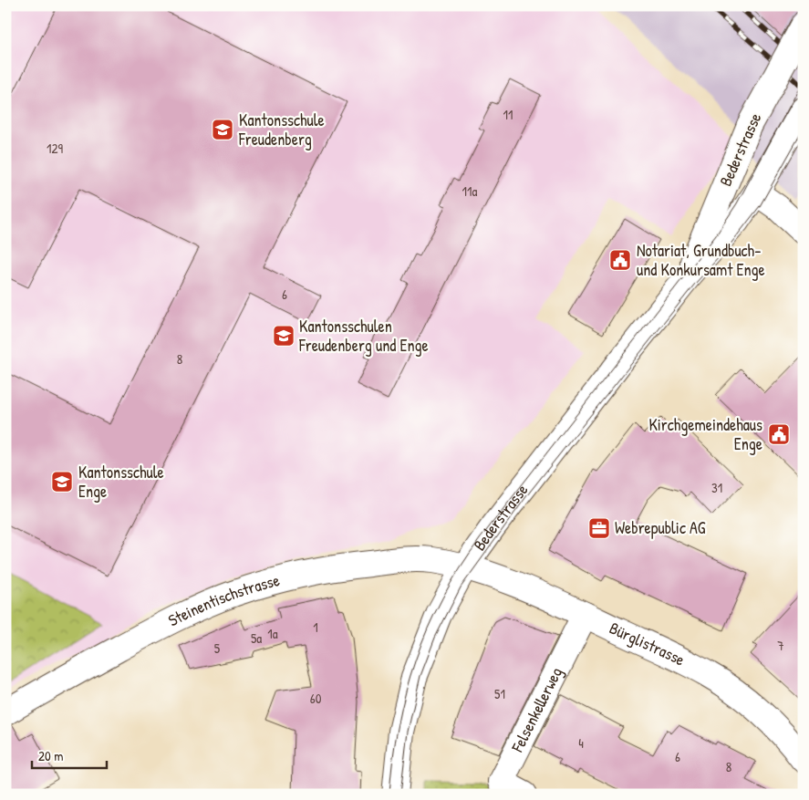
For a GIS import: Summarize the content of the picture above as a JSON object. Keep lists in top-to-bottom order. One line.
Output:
{"streets":{"street":["Bederstrasse","Steinentischstrasse","Bürglistrasse","Felsenkellerweg"]},"crossings":[["Bederstrasse","Steinentischstrasse"],["Bederstrasse","Bürglistrasse"],["Steinentischstrasse","Bürglistrasse"],["Bürglistrasse","Felsenkellerweg"]],"places":{"school or university":["Kantonsschule Freudenberg","Kantonsschulen Freudenberg und Enge","Kantonsschule Enge"],"public building":["Notariat, Grundbuch- und Konkursamt Enge","Kirchgemeindehaus Enge"],"office":["Webrepublic AG"]},"house_numbers":["11","129","11a","6","8","31","1","1a","5a","7","5","51","60","4","6","8"],"scale_bar":"20 m"}
